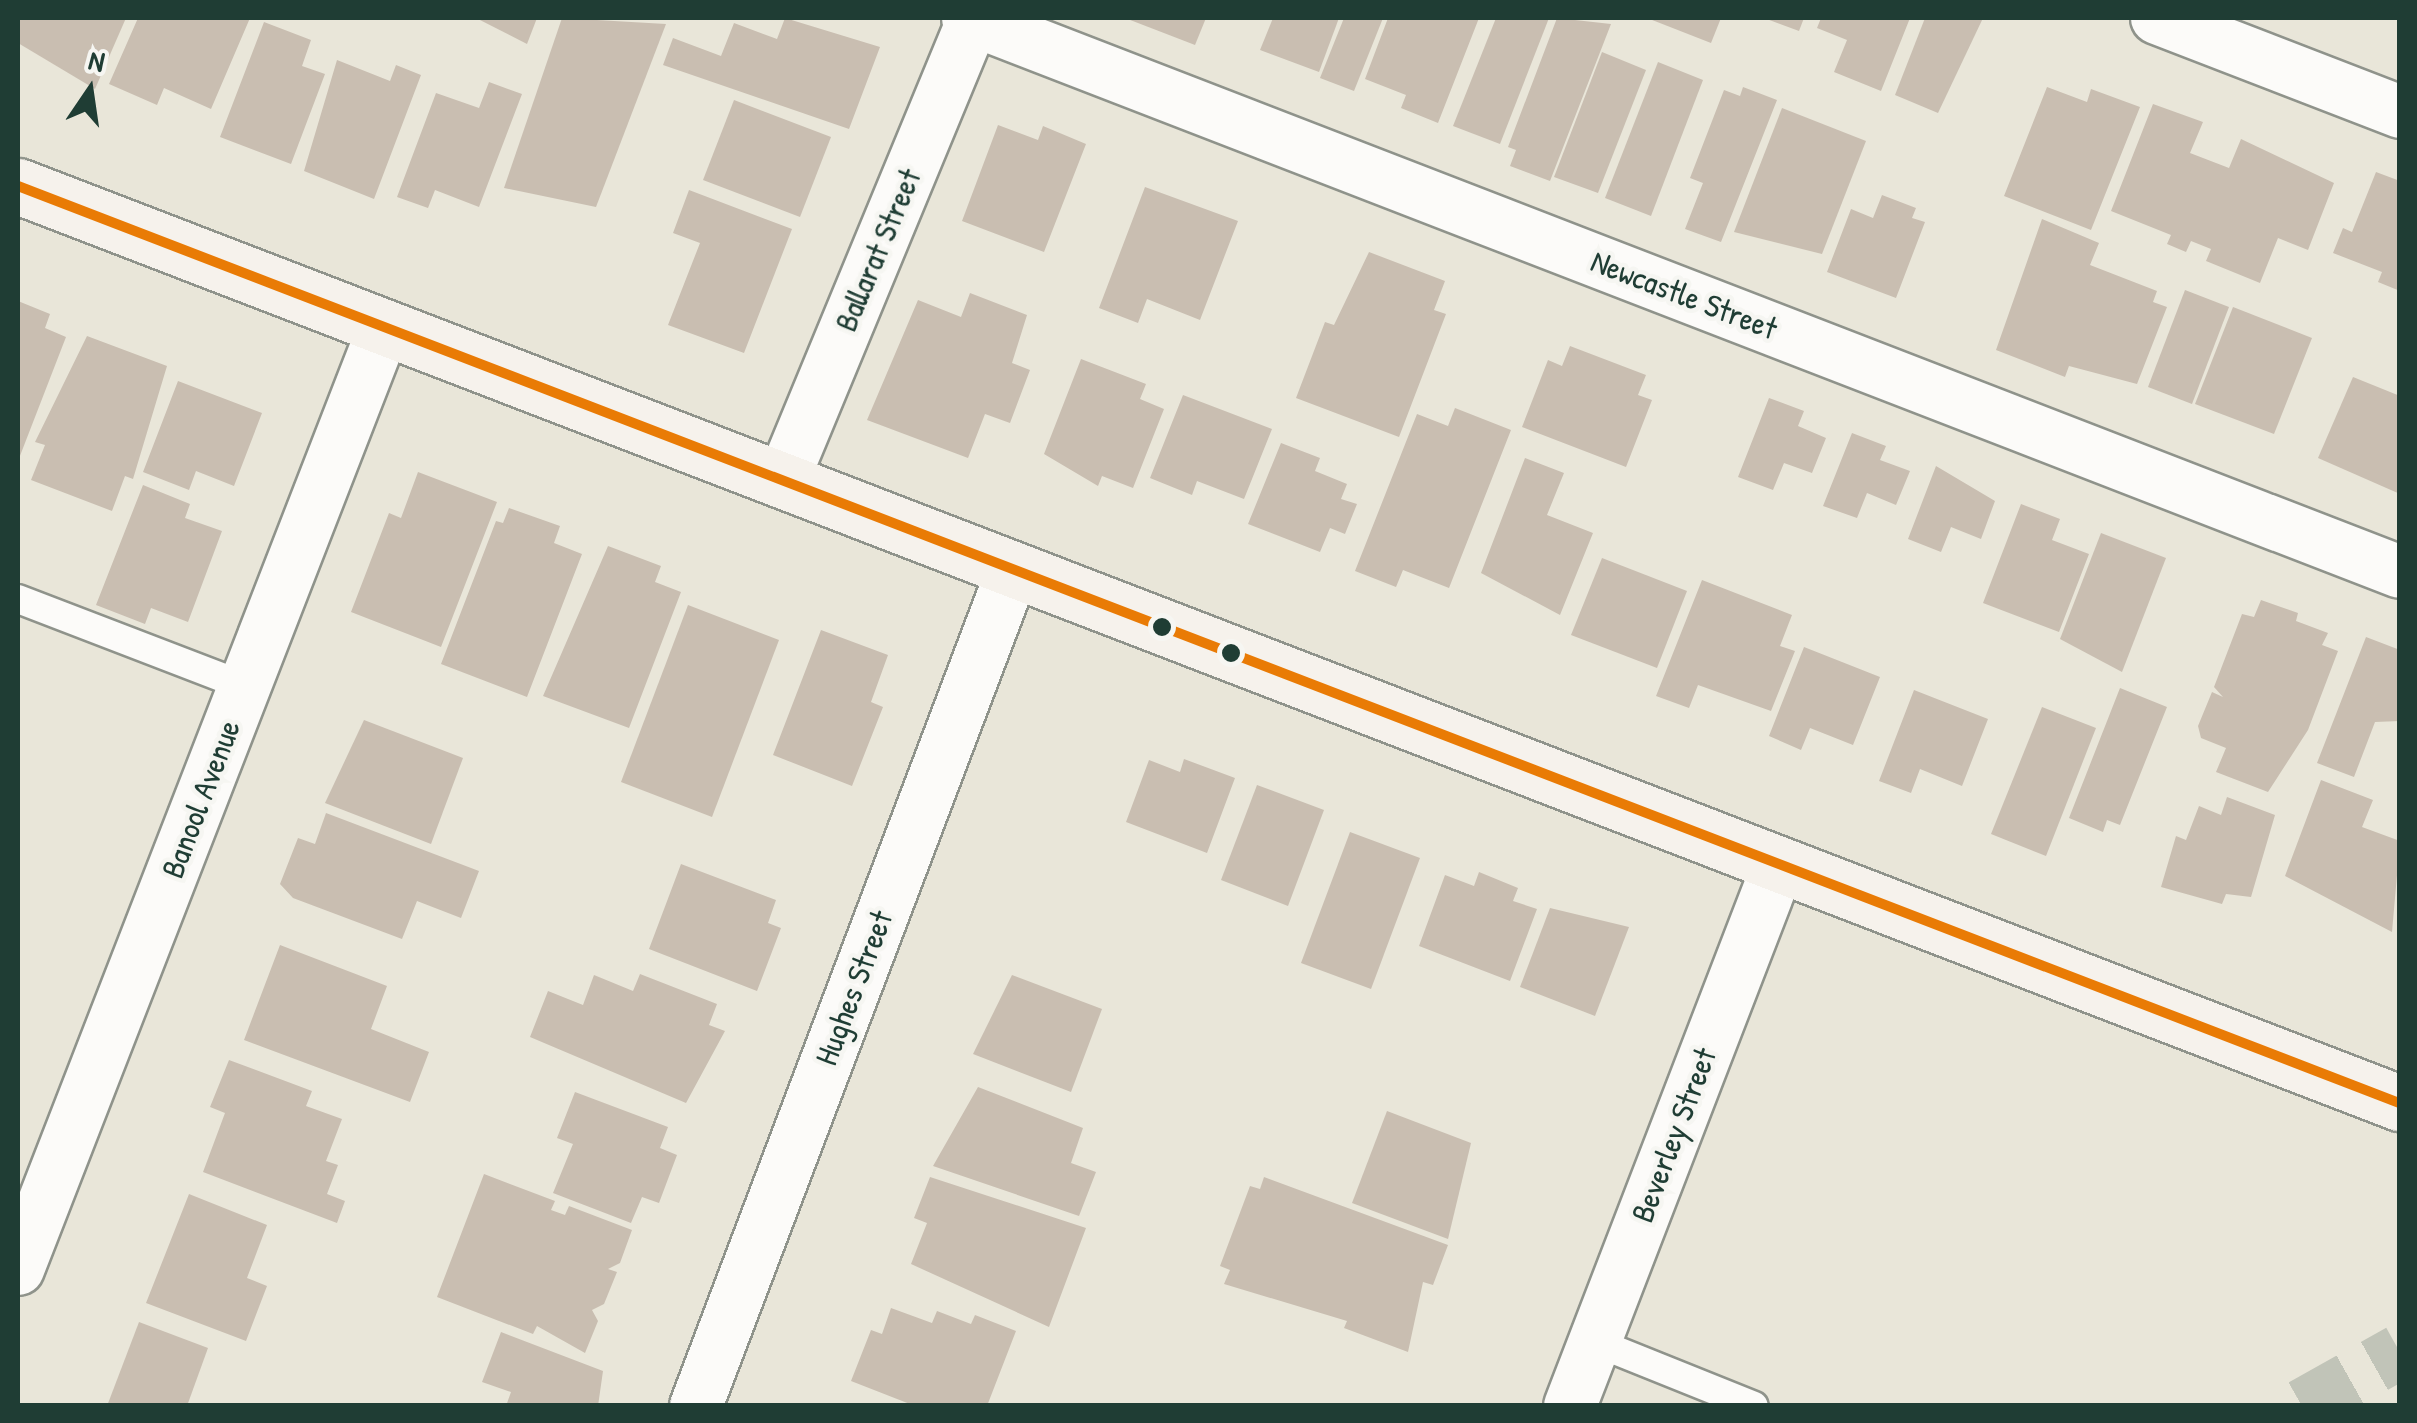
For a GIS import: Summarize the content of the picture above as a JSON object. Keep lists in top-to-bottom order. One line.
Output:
{"streets":{"street":["Ballarat Street","Newcastle Street","Banool Avenue","Hughes Street","Beverley Street"]},"crossings":[["Ballarat Street","Newcastle Street"]],"north":"top"}
